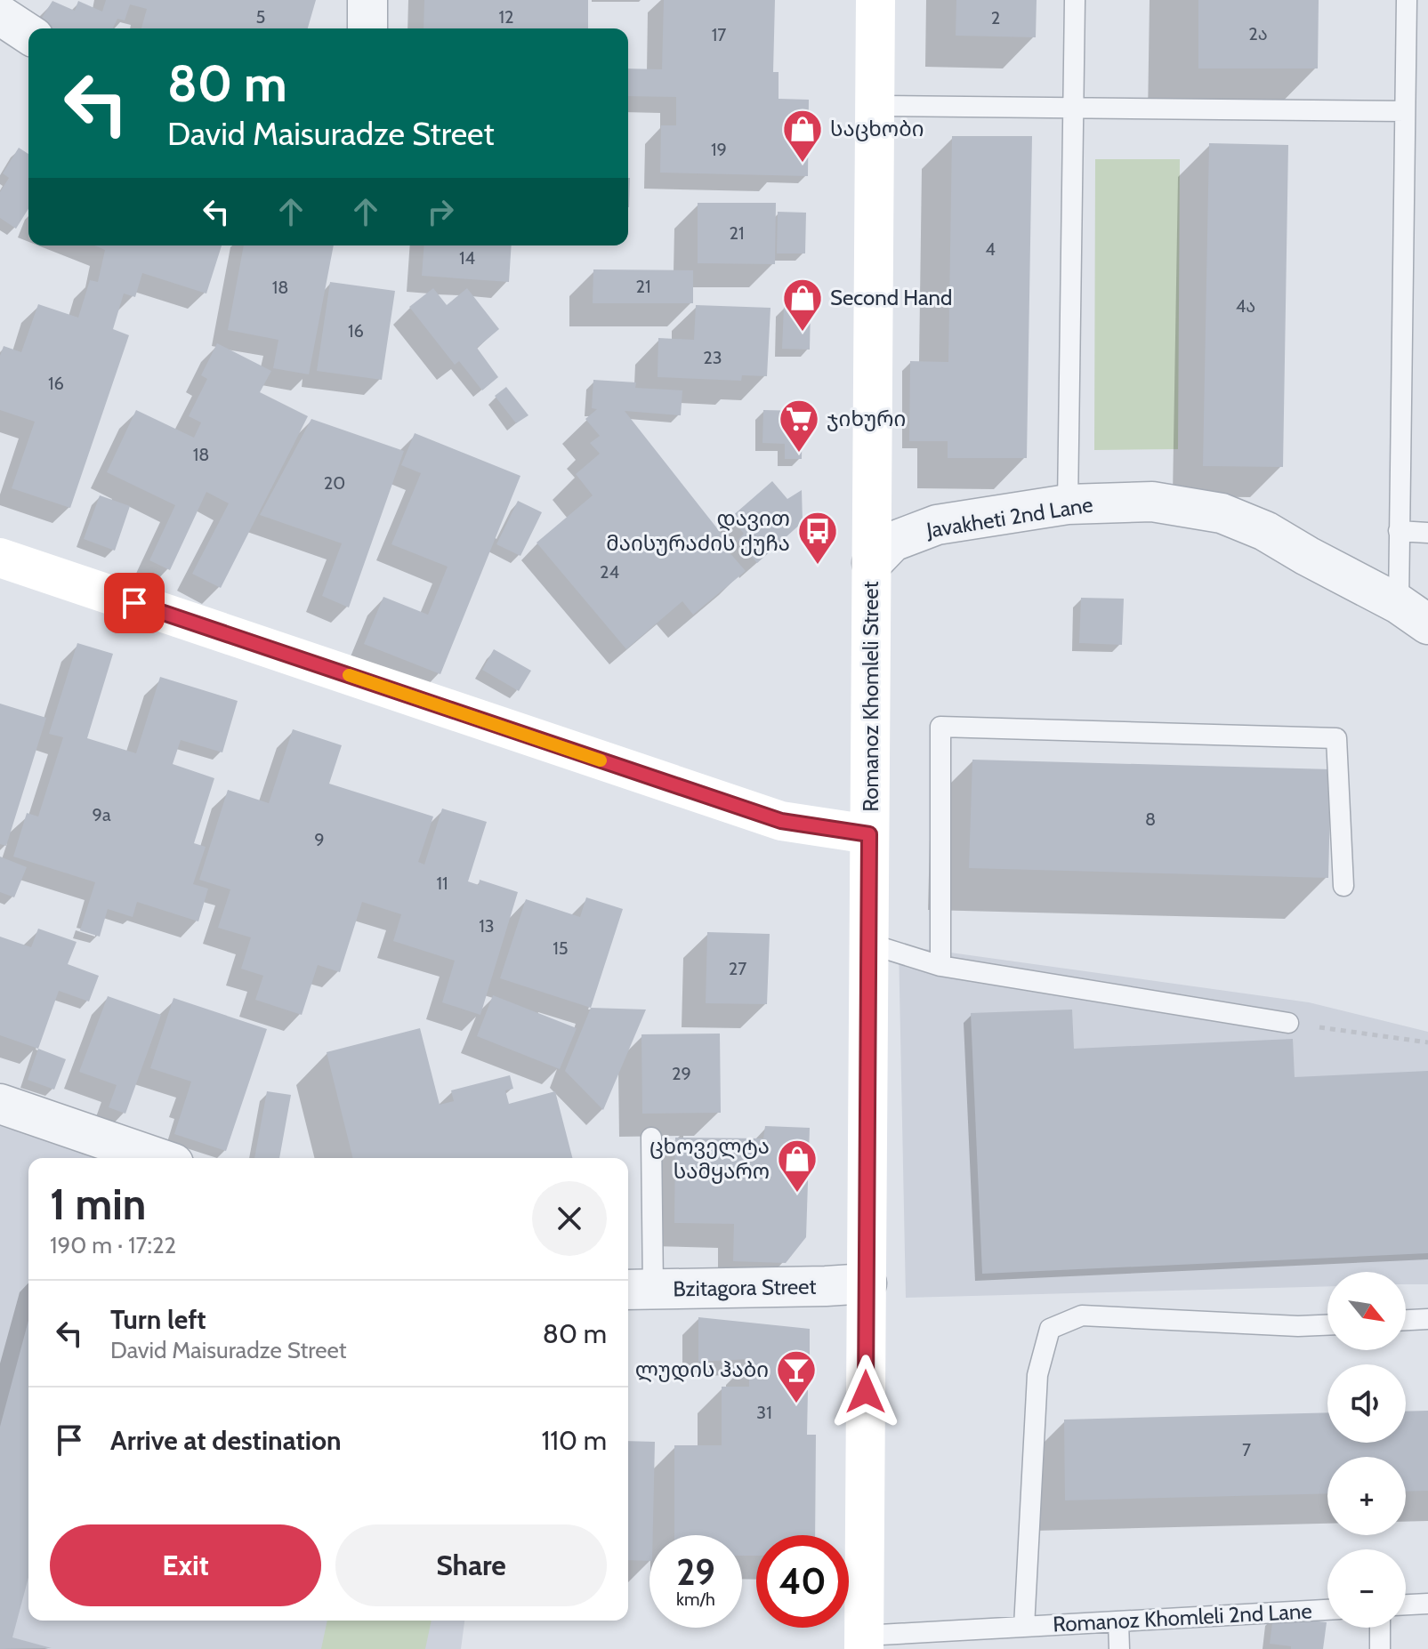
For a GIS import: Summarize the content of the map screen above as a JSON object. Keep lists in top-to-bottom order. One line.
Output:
{"streets":{"street":["Javakheti 2nd Lane","Romanoz Khomleli Street","Bzitagora Street"],"lane":["Romanoz Khomleli 2nd Lane"]},"crossings":[["Javakheti 2nd Lane","Romanoz Khomleli Street"],["Romanoz Khomleli Street","Bzitagora Street"],["Romanoz Khomleli Street","Romanoz Khomleli 2nd Lane"]],"places":{"shop":["საცხობი","Second Hand","ცხოველტა სამყარო"],"supermarket":["ჯიხური"],"bus stop":["დავით მაისურაძის ქუჩა"],"bar":["ლუდის ჰაბი"]},"house_numbers":["5","12","2","2ა","17","19","21","4","14","21","18","4ა","16","23","16","18","20","24","9a","8","9","11","13","15","27","29","31","7"],"north":"bottom right","page":{"turn":["80 m","David Maisuradze Street"],"heading":["1 min","190 m · 17:22"],"map_buttons":["+","−"],"list":[{"name":"Turn left","note":"David Maisuradze Street","value":"80 m"},{"name":"Arrive at destination","value":"110 m"}],"buttons":["Exit","Share"],"speed":"29 km/h","limit":"40"}}
